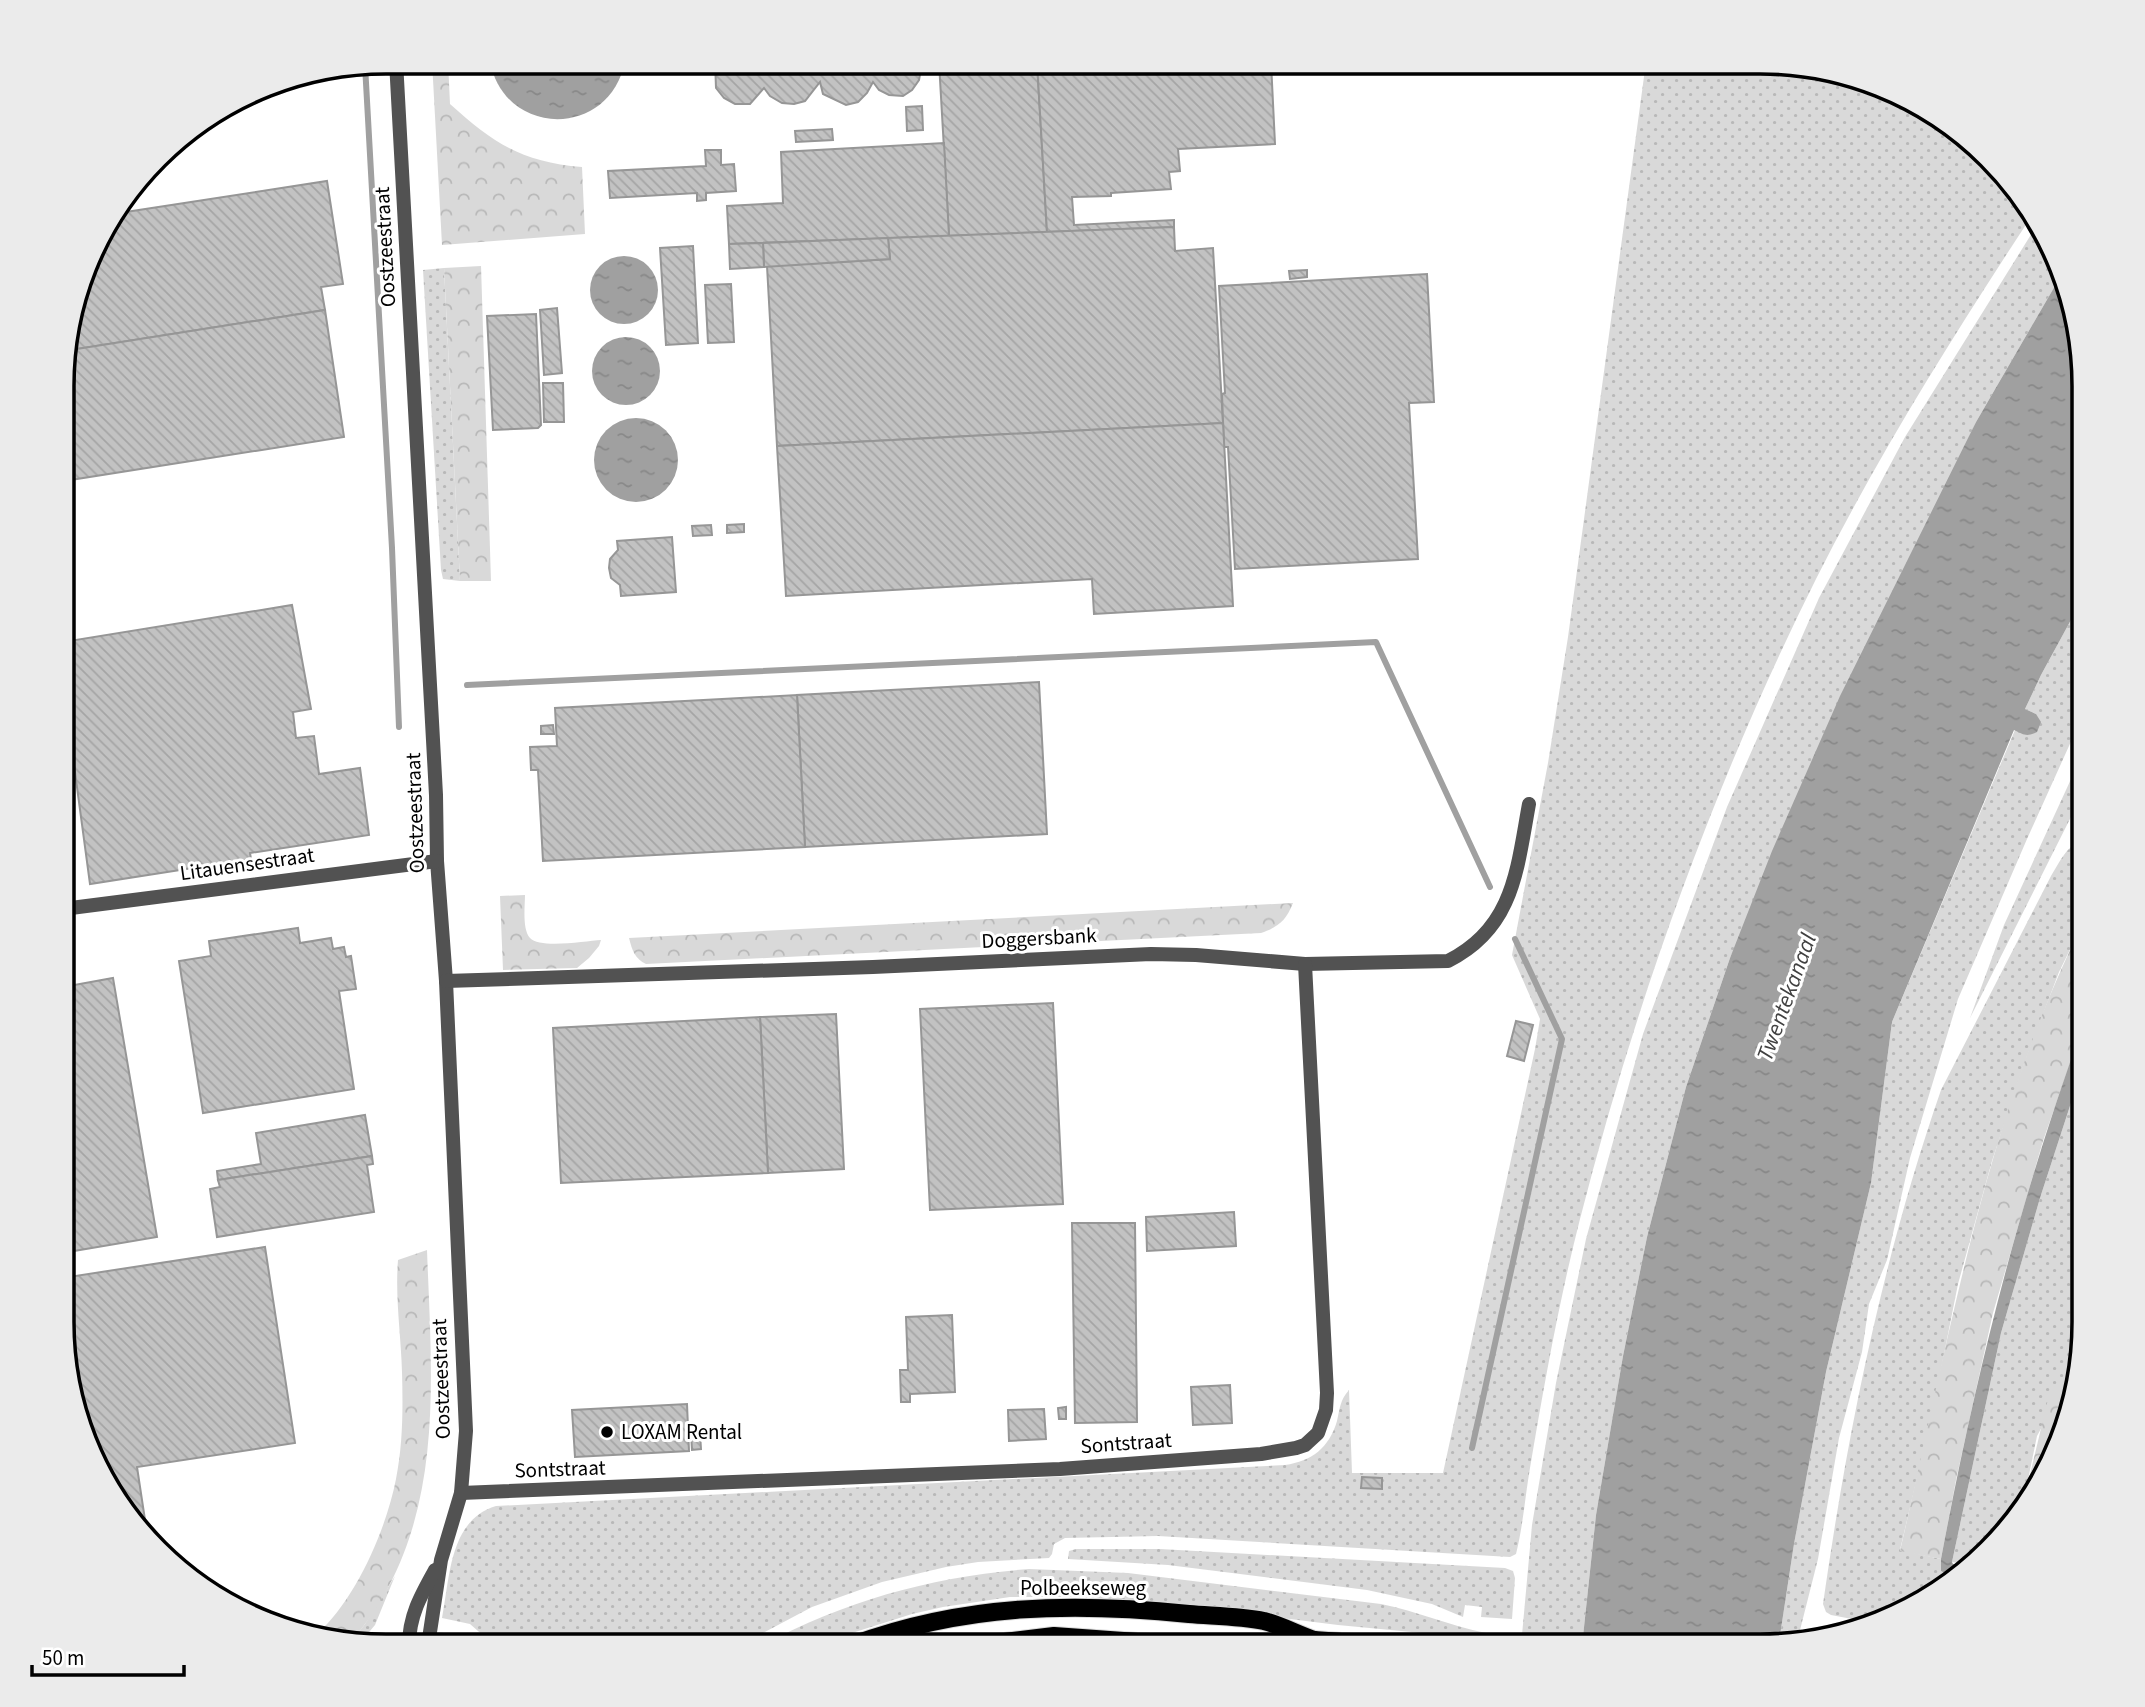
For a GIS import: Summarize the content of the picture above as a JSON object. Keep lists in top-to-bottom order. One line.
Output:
{"streets":{"main road":["Polbeekseweg"],"street":["Oostzeestraat","Litauensestraat","Doggersbank","Sontstraat"]},"crossings":[["Oostzeestraat","Litauensestraat"],["Oostzeestraat","Doggersbank"],["Oostzeestraat","Sontstraat"],["Doggersbank","Sontstraat"]],"water":["Twentekanaal"],"places":["LOXAM Rental"],"scale_bar":"50 m"}
